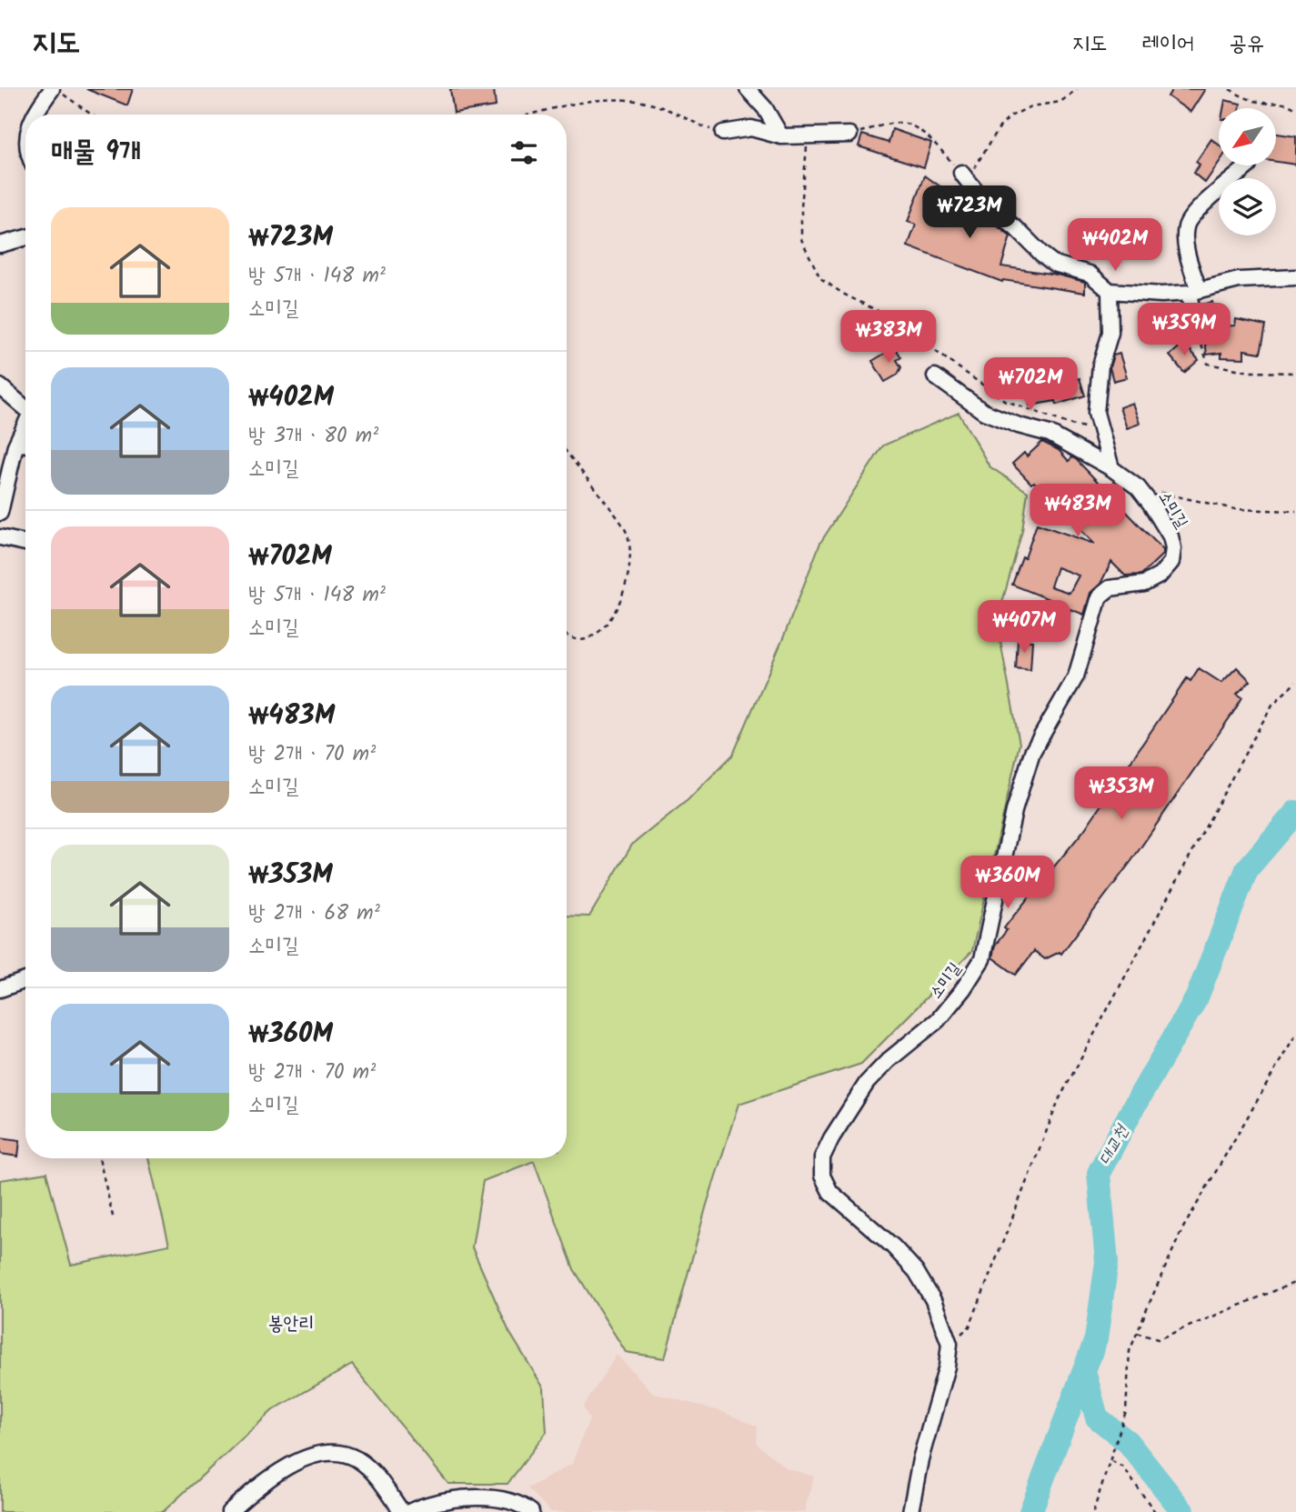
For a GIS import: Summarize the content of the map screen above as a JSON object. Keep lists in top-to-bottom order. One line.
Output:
{"streets":{"street":["소미길"]},"districts":["봉안리"],"water":["대교천"],"north":"bottom left","page":{"header":"지도","nav":["지도","레이어","공유"],"heading":"매물 9개","price":["₩723M","₩402M","₩359M","₩383M","₩702M","₩483M","₩407M","₩353M","₩360M"],"list":[{"name":"₩723M","note":"방 5개 · 148 m² · 소미길"},{"name":"₩402M","note":"방 3개 · 80 m² · 소미길"},{"name":"₩702M","note":"방 5개 · 148 m² · 소미길"},{"name":"₩483M","note":"방 2개 · 70 m² · 소미길"},{"name":"₩353M","note":"방 2개 · 68 m² · 소미길"},{"name":"₩360M","note":"방 2개 · 70 m² · 소미길"}]}}
